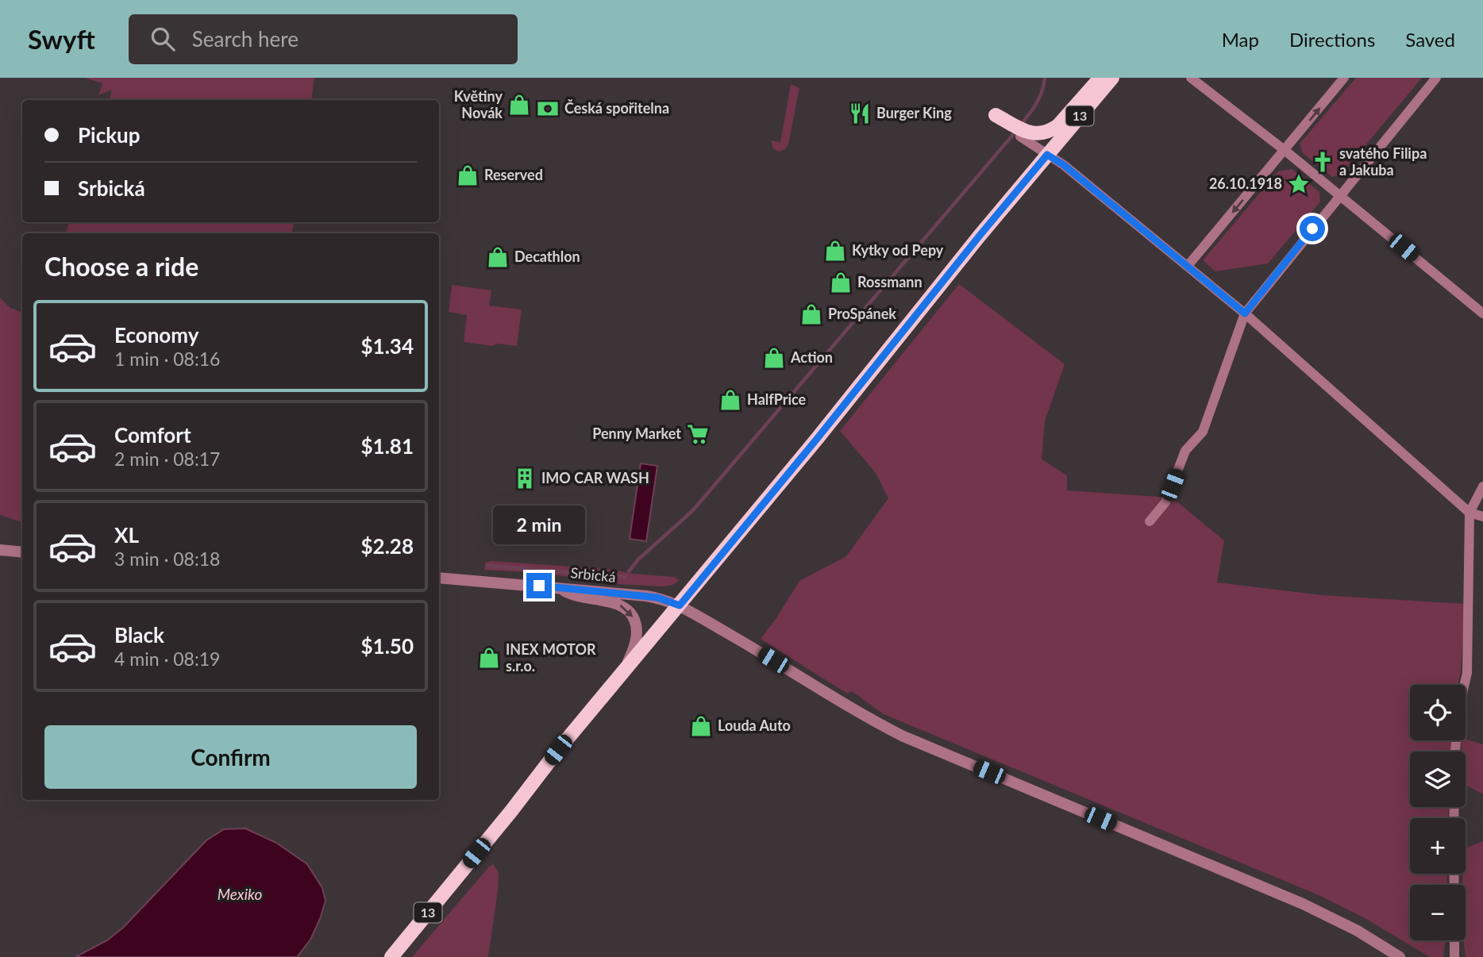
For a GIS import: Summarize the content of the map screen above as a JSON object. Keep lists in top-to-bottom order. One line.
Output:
{"streets":{"main road":["13"],"street":["Srbická"]},"crossings":[["13","Srbická"]],"water":["Mexiko"],"places":{"shop":["Květiny Novák","Reserved","Kytky od Pepy","Decathlon","Rossmann","ProSpánek","Action","HalfPrice","INEX MOTOR s.r.o.","Louda Auto"],"bank":["Česká spořitelna"],"restaurant":["Burger King"],"church":["svatého Filipa a Jakuba"],"place":["26.10.1918"],"supermarket":["Penny Market"],"building":["IMO CAR WASH"]},"page":{"header":"Swyft","search":"Search here","nav":["Map","Directions","Saved"],"banner":["Pickup","Srbická"],"heading":"Choose a ride","list":[{"name":"Economy","note":"1 min · 08:16","value":"$1.34"},{"name":"Comfort","note":"2 min · 08:17","value":"$1.81"},{"name":"XL","note":"3 min · 08:18","value":"$2.28"},{"name":"Black","note":"4 min · 08:19","value":"$1.50"}],"bubble":"2 min","map_buttons":["+","−"],"buttons":"Confirm"}}
